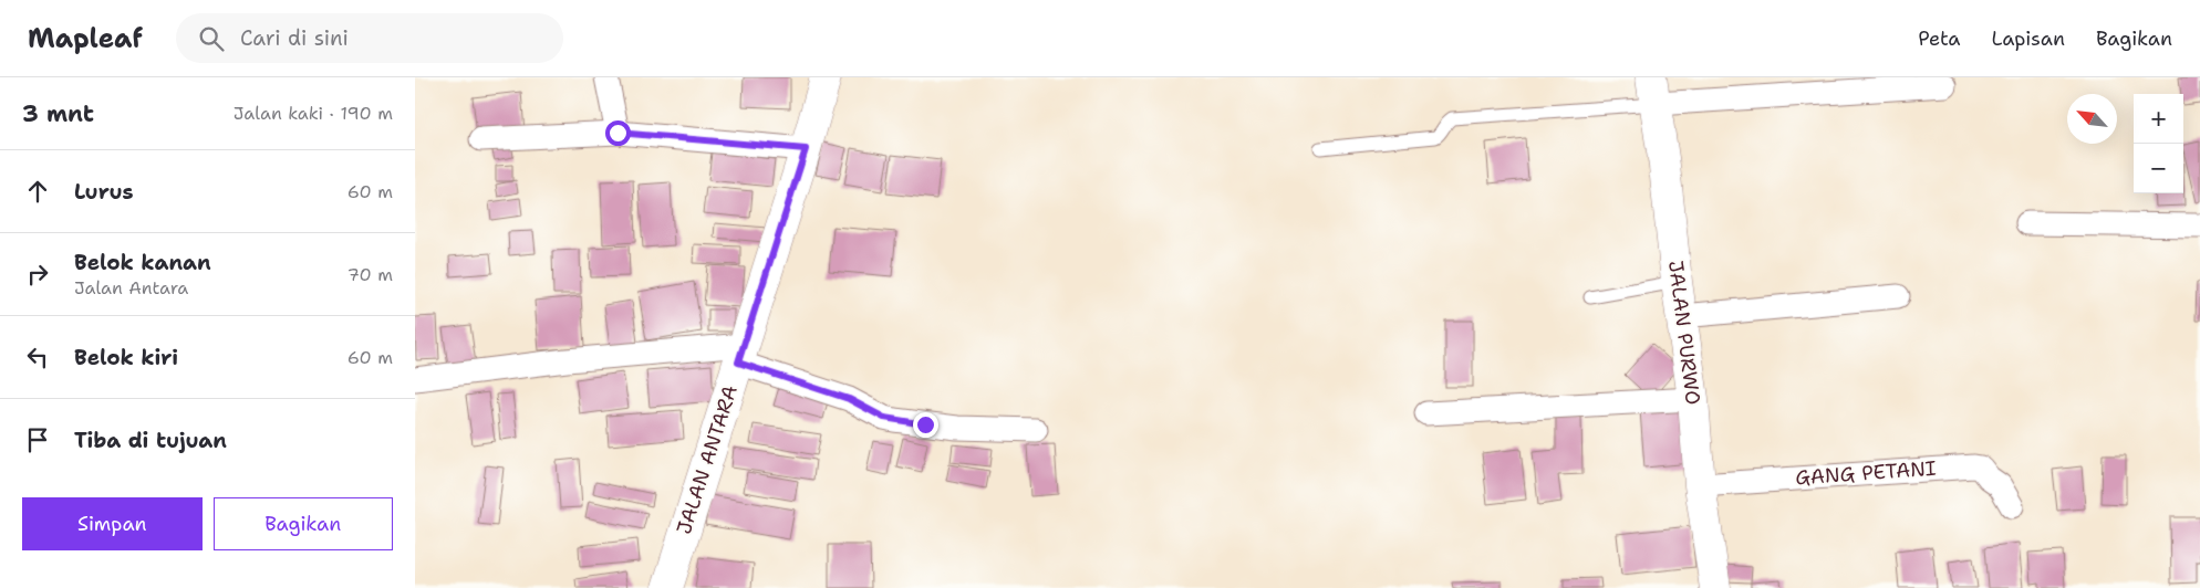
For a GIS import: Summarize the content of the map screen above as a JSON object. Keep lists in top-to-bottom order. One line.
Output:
{"streets":{"street":["JALAN PURWO","JALAN ANTARA","GANG PETANI"]},"crossings":[["JALAN PURWO","GANG PETANI"]],"north":"top left","page":{"header":"Mapleaf","search":"Cari di sini","nav":["Peta","Lapisan","Bagikan"],"heading":["3 mnt","Jalan kaki · 190 m"],"map_buttons":["+","−"],"list":[["Lurus","60 m"],["Belok kanan","Jalan Antara","70 m"],["Belok kiri","60 m"],"Tiba di tujuan"],"buttons":["Simpan","Bagikan"]}}
